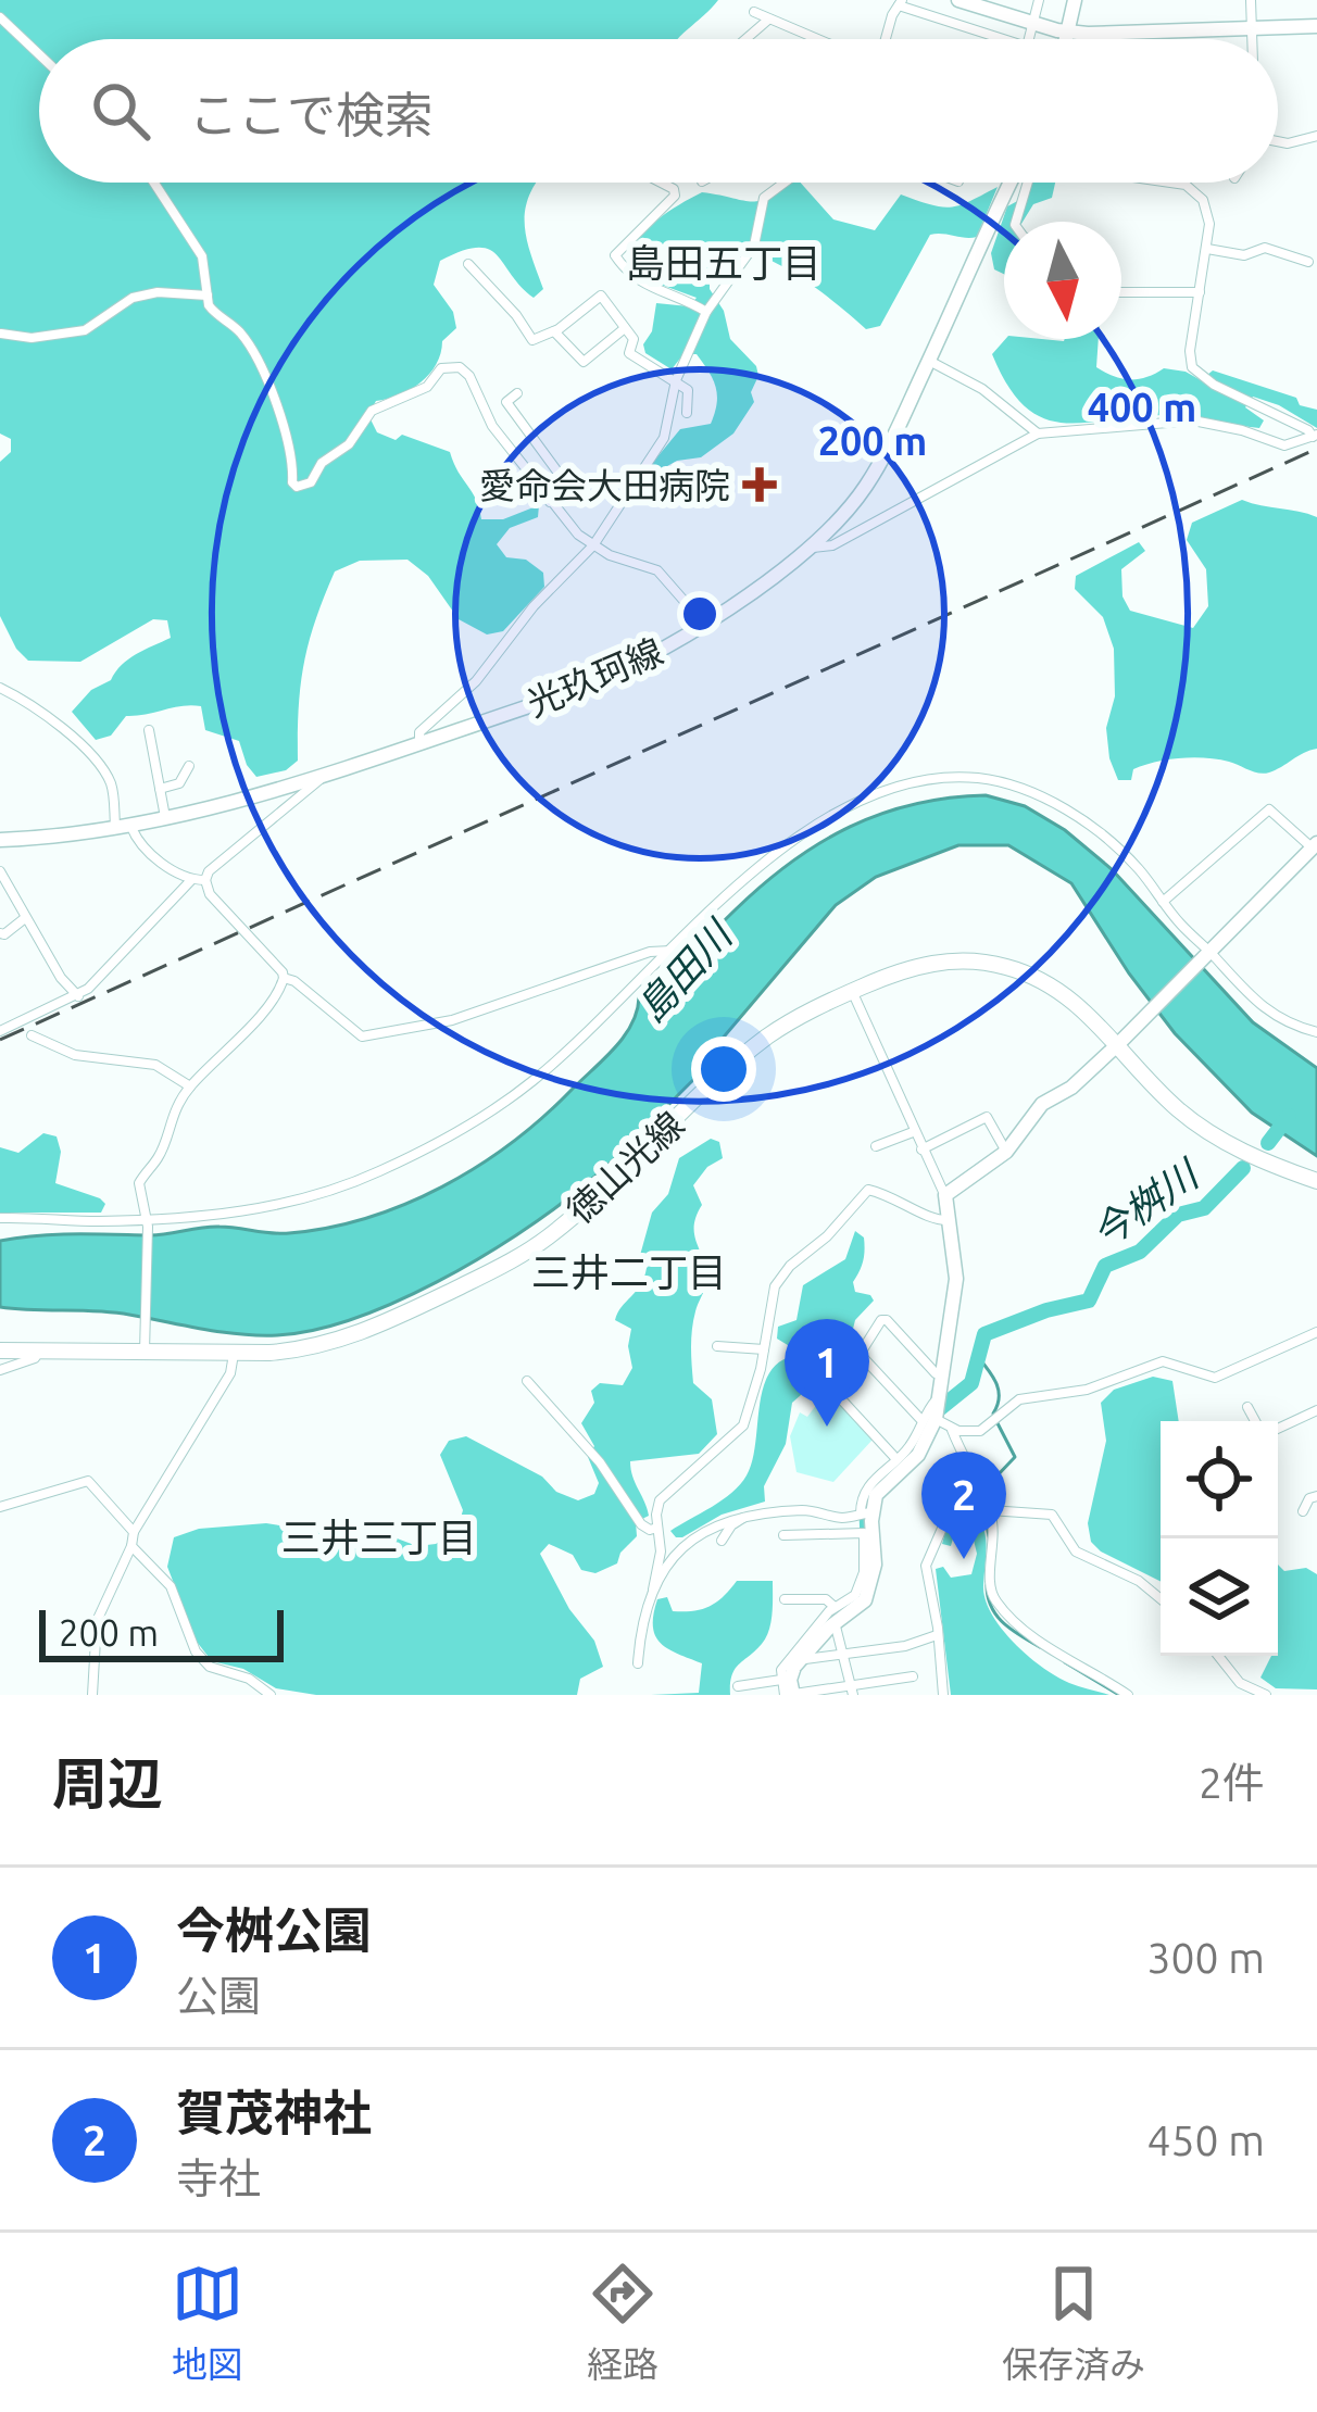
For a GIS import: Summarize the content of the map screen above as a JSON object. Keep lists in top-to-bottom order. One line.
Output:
{"streets":{"main road":["徳山光線"],"street":["光玖珂線"]},"districts":["島田五丁目","三井二丁目","三井三丁目"],"water":["島田川","今桝川"],"places":{"health":["愛命会大田病院"]},"scale_bar":"200 m","north":"bottom","page":{"search":"ここで検索","pins":["1","2"],"scale":"200 m","heading":["周辺","2件"],"list":[{"mark":"1","name":"今桝公園","note":"公園","value":"300 m"},{"mark":"2","name":"賀茂神社","note":"寺社","value":"450 m"}],"nav":["地図","経路","保存済み"]},"rings":["400 m","200 m"]}
